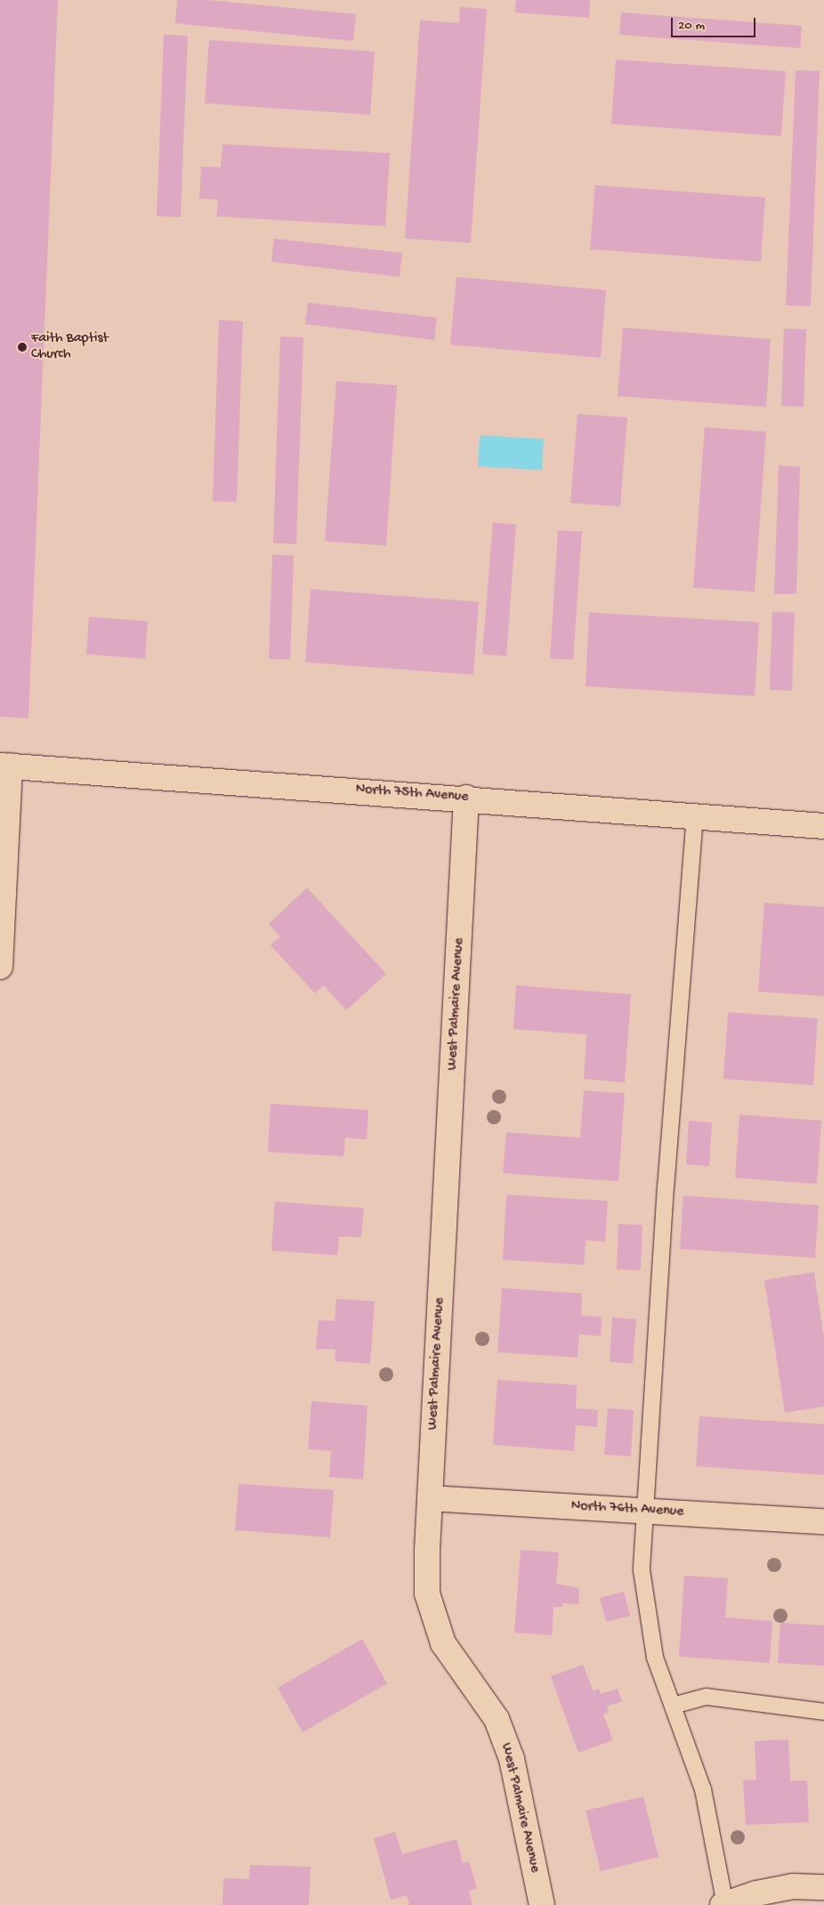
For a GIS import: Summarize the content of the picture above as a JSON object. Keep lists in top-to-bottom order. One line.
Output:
{"streets":{"street":["North 75th Avenue","West Palmaire Avenue","North 76th Avenue"]},"crossings":[["North 75th Avenue","West Palmaire Avenue"],["West Palmaire Avenue","North 76th Avenue"]],"places":["Faith Baptist Church"],"scale_bar":"20 m"}
